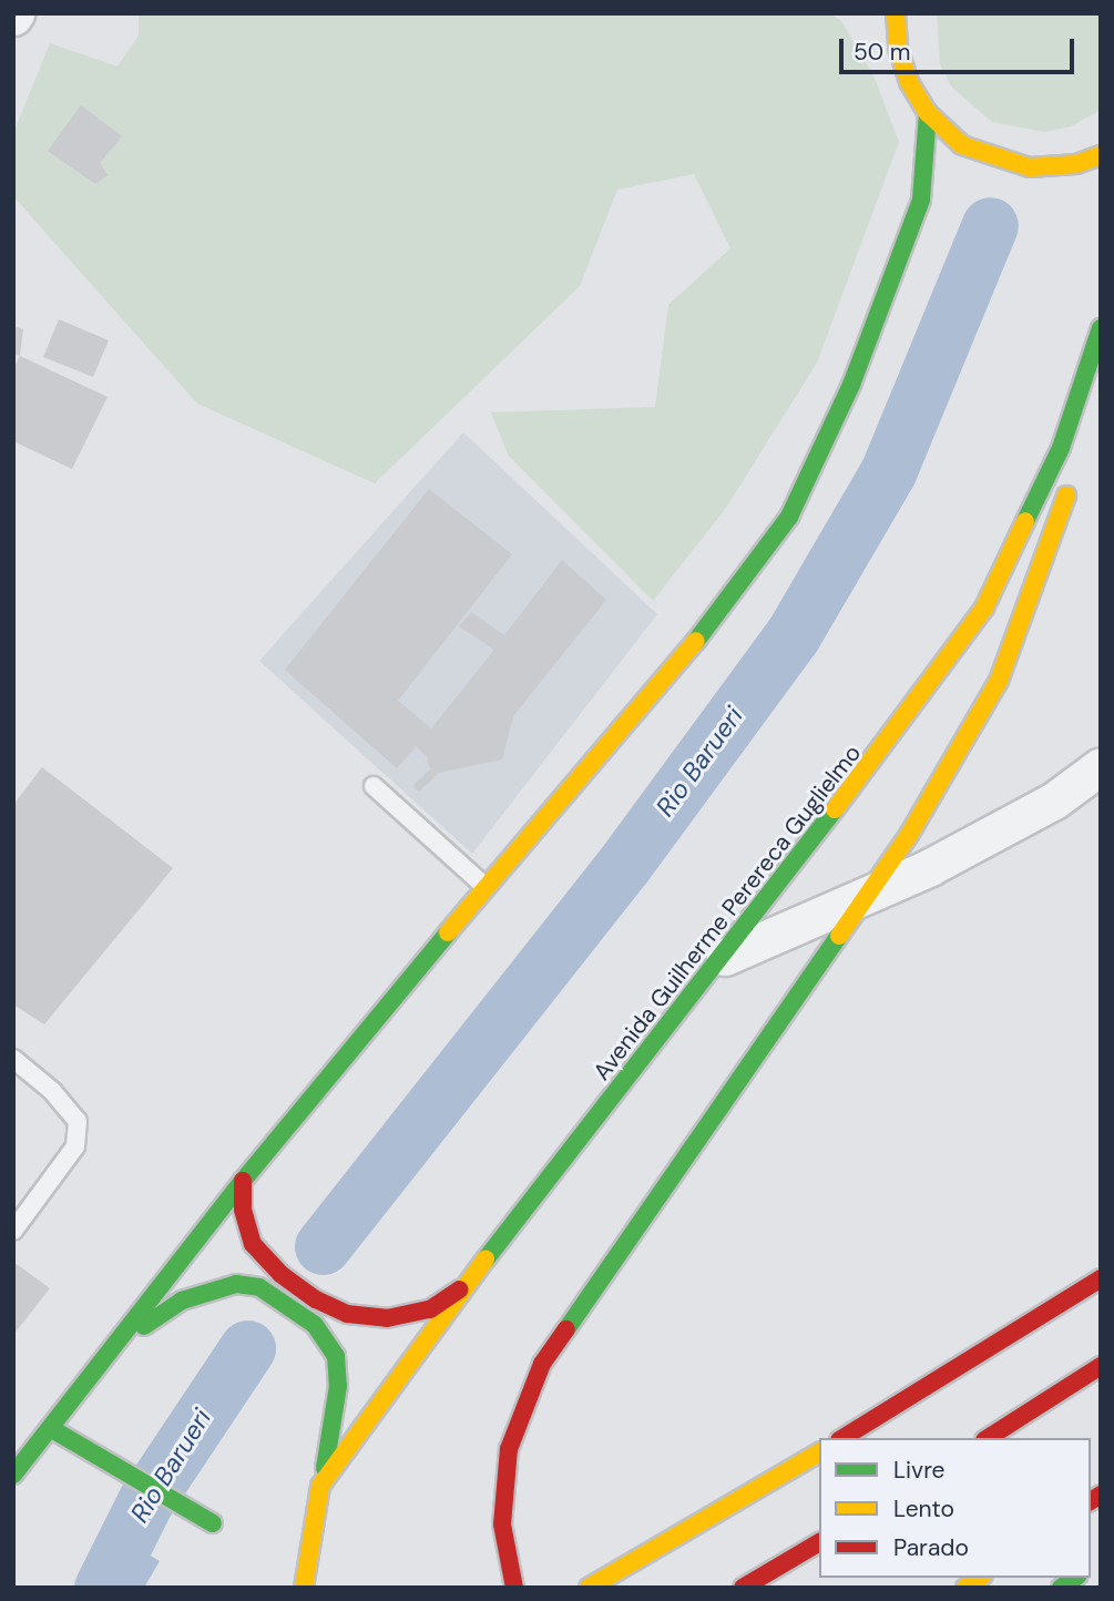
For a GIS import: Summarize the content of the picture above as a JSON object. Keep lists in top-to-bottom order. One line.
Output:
{"streets":{"main road":["Avenida Guilherme Perereca Guglielmo"]},"water":["Rio Barueri"],"legend":["Livre","Lento","Parado"],"scale_bar":"50 m"}
